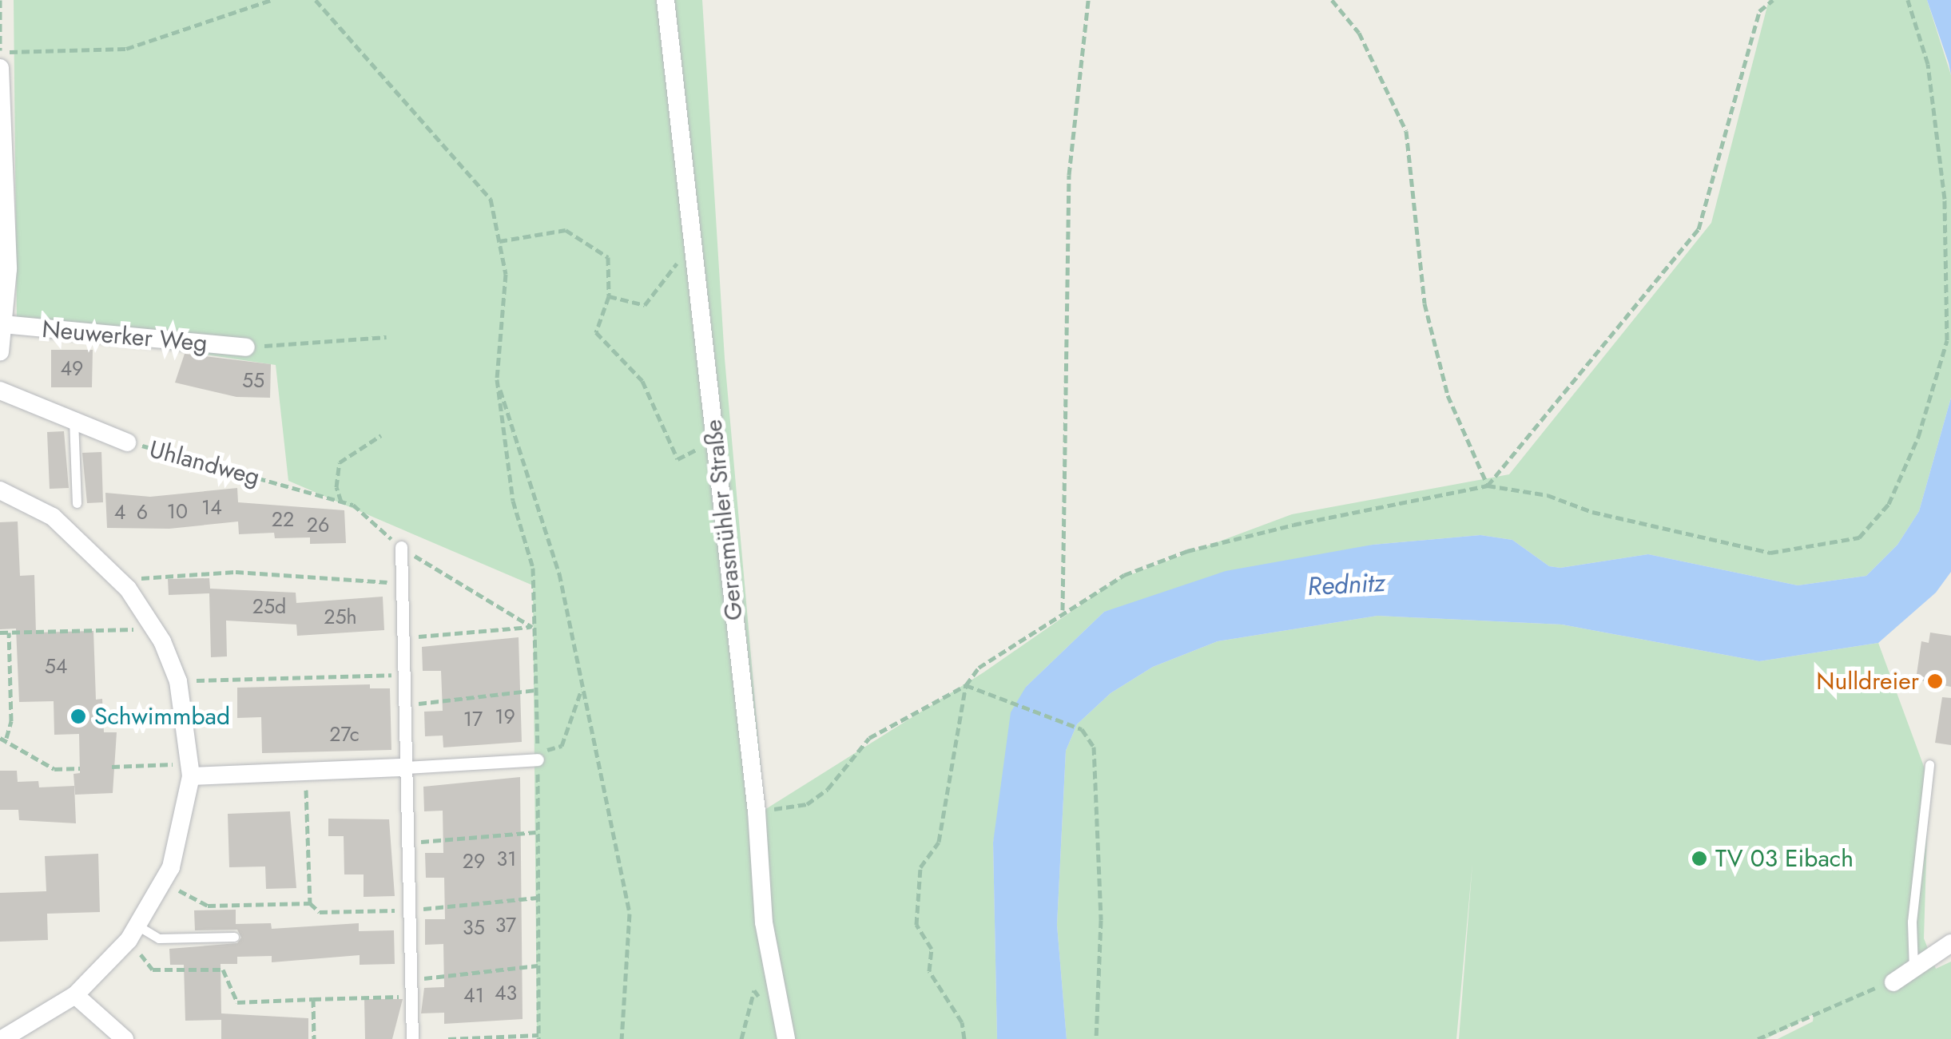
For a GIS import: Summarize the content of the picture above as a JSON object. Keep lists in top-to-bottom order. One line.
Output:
{"streets":{"street":["Neuwerker Weg","Uhlandweg","Gerasmühler Straße"]},"water":["Rednitz"],"places":["Nulldreier","Schwimmbad","TV 03 Eibach"],"house_numbers":["49","55","14","10","4","6","22","26","25d","25h","54","19","17","27c","31","29","37","35","43","41"]}
